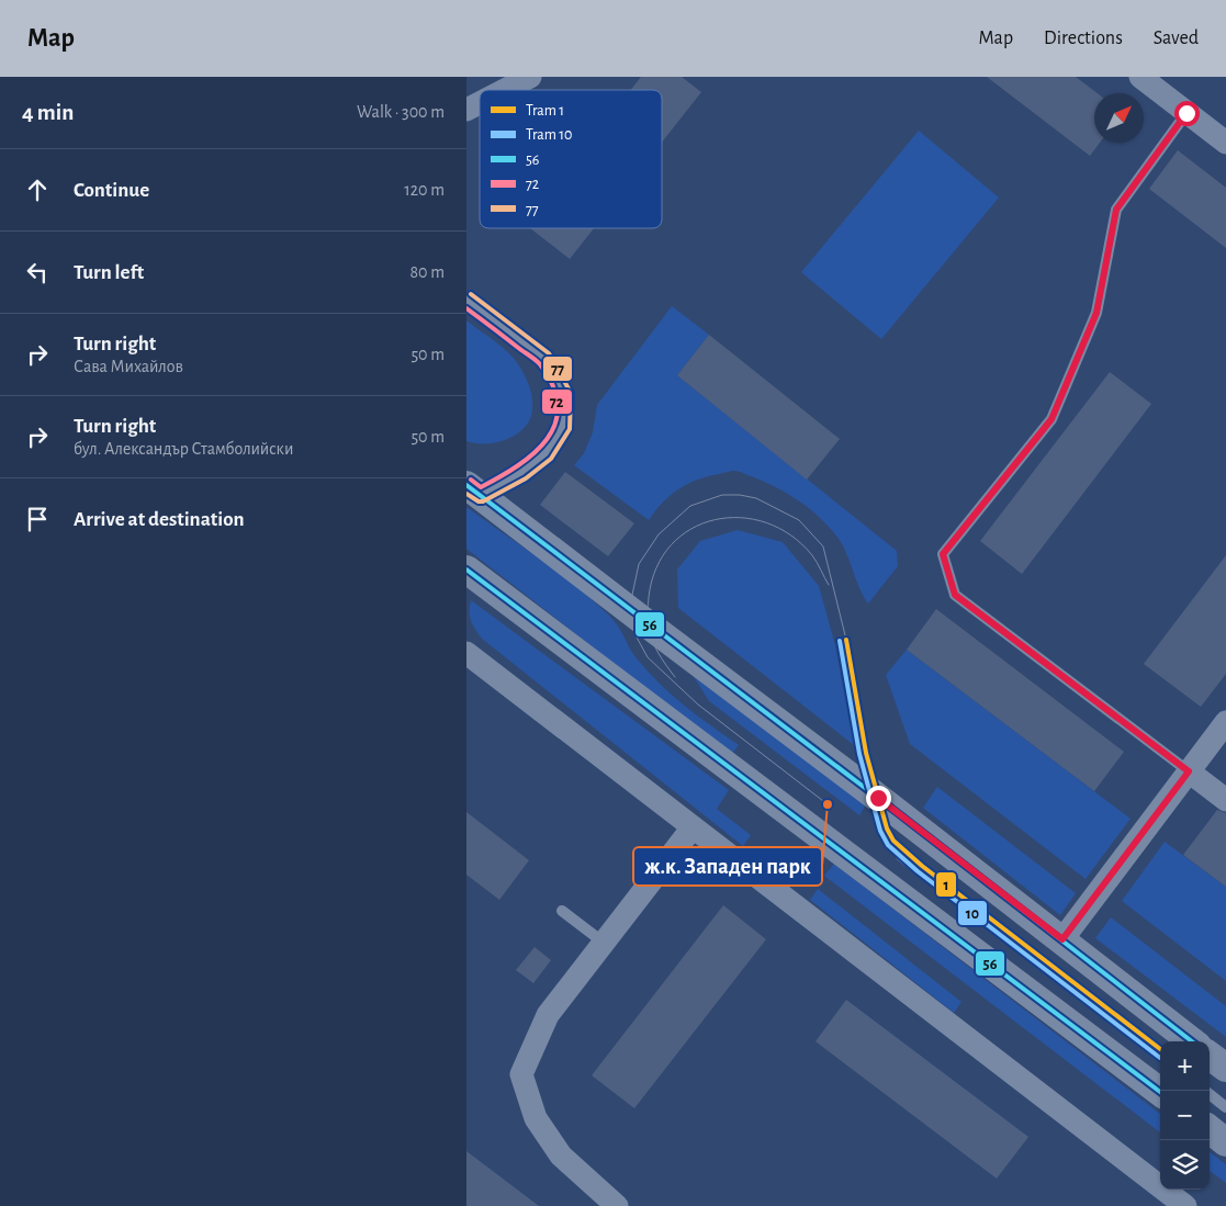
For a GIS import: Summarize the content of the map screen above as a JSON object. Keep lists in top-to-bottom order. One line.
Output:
{"places":["ж.к. Западен парк"],"lines":["transit line 77","transit line 72","transit line 56","tram line 1","tram line 10"],"legend":["Tram 1","Tram 10","56","72","77"],"north":"top right","page":{"header":"Map","nav":["Map","Directions","Saved"],"heading":["4 min","Walk · 300 m"],"list":[["Continue","120 m"],["Turn left","80 m"],["Turn right","Сава Михайлов","50 m"],["Turn right","бул. Александър Стамболийски","50 m"],"Arrive at destination"],"map_buttons":["+","−"]}}
